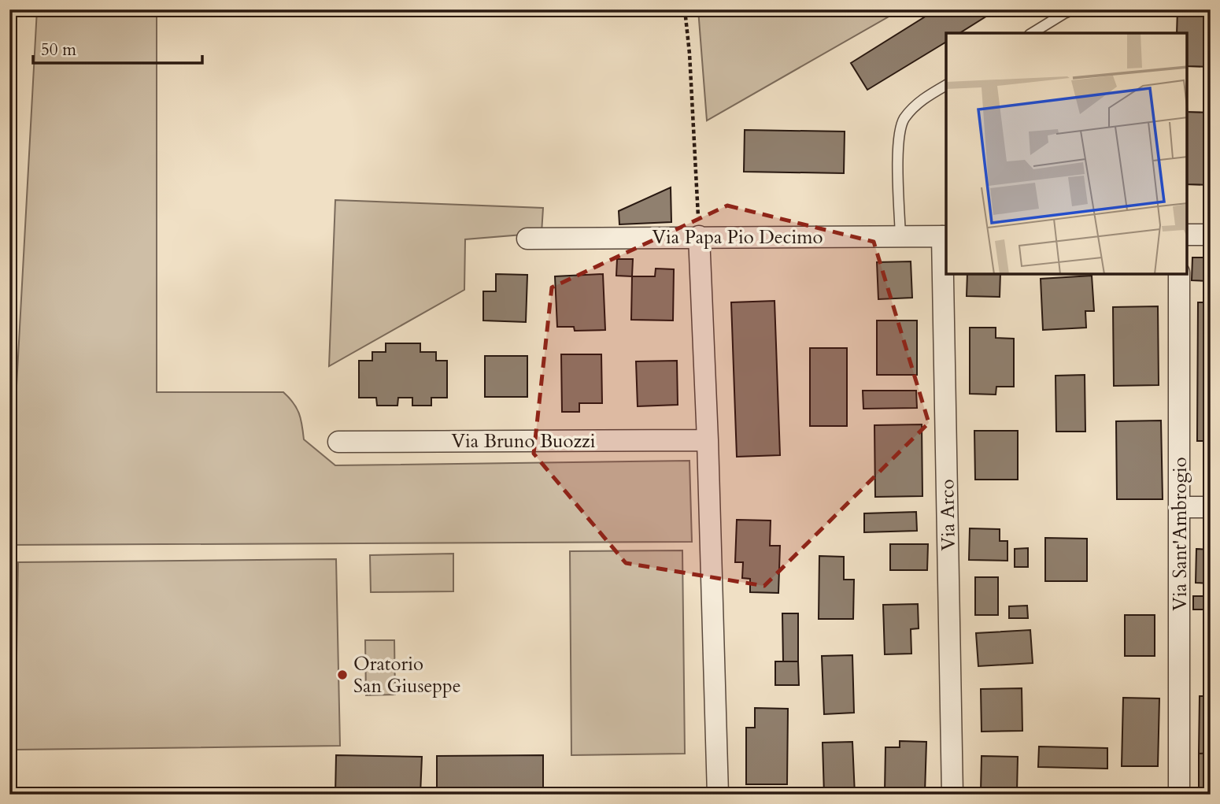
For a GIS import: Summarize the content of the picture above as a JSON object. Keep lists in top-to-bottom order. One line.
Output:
{"streets":{"street":["Via Papa Pio Decimo","Via Bruno Buozzi","Via Arco","Via Sant'Ambrogio"]},"crossings":[["Via Papa Pio Decimo","Via Arco"]],"places":["Oratorio San Giuseppe"],"scale_bar":"50 m"}
